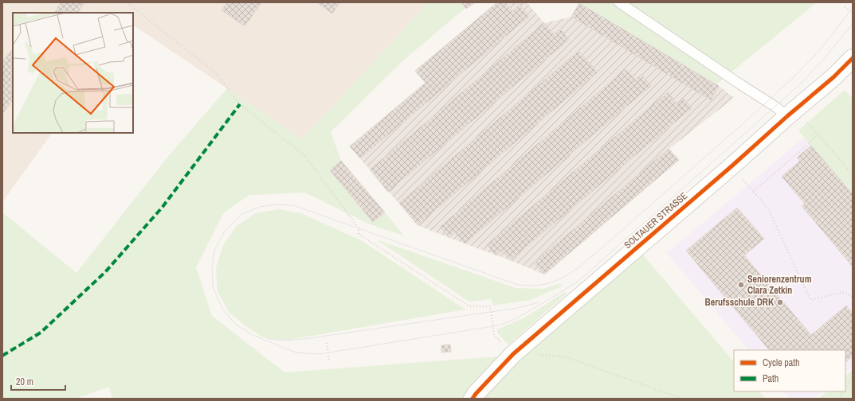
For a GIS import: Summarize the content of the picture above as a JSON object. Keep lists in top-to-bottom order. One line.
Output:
{"streets":{"street":["SOLTAUER STRASSE"]},"places":["Seniorenzentrum Clara Zetkin","Berufsschule DRK"],"legend":["Cycle path","Path"],"scale_bar":"20 m"}
